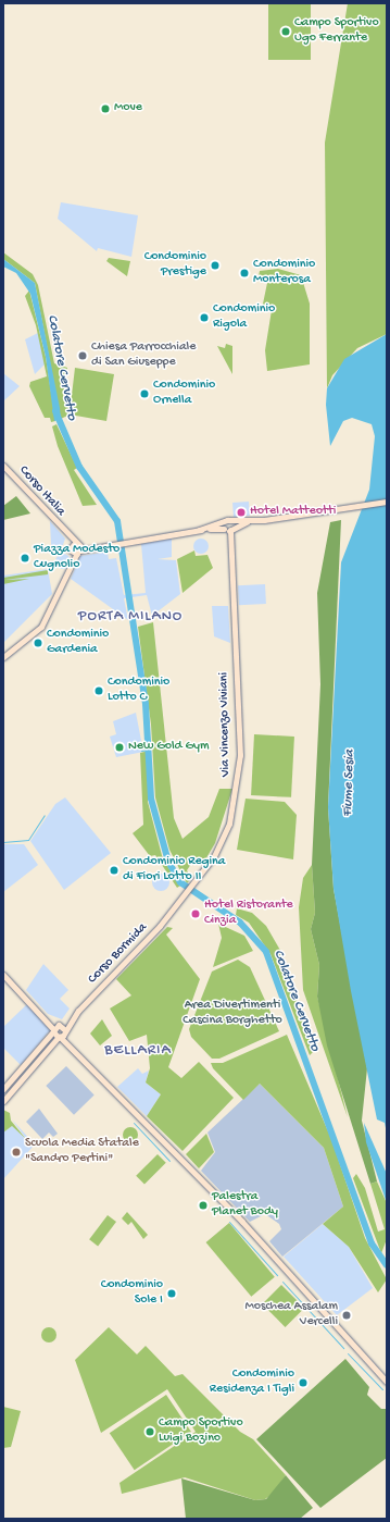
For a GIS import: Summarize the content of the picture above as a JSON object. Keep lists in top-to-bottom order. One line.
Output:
{"streets":{"main road":["Corso Italia","Via Vincenzo Viviani","Corso Bormida"]},"crossings":[["Via Vincenzo Viviani","Corso Bormida"]],"districts":["PORTA MILANO","BELLARIA"],"water":["Colatore Cervetto","Fiume Sesia"],"parks":["Area Divertimenti Cascina Borghetto"],"places":["Campo Sportivo Ugo Ferrante","Move","Condominio Prestige","Condominio Monterosa","Condominio Rigola","Chiesa Parrocchiale di San Giuseppe","Condominio Ornella","Hotel Matteotti","Piazza Modesto Cugnolio","Condominio Gardenia","Condominio Lotto C","New Gold Gym","Condominio Regina di Fiori Lotto II","Hotel Ristorante Cinzia","Scuola Media Statale \"Sandro Pertini\"","Palestra Planet Body","Condominio Sole I","Moschea Assalam Vercelli","Condominio Residenza I Tigli","Campo Sportivo Luigi Bozino"]}
